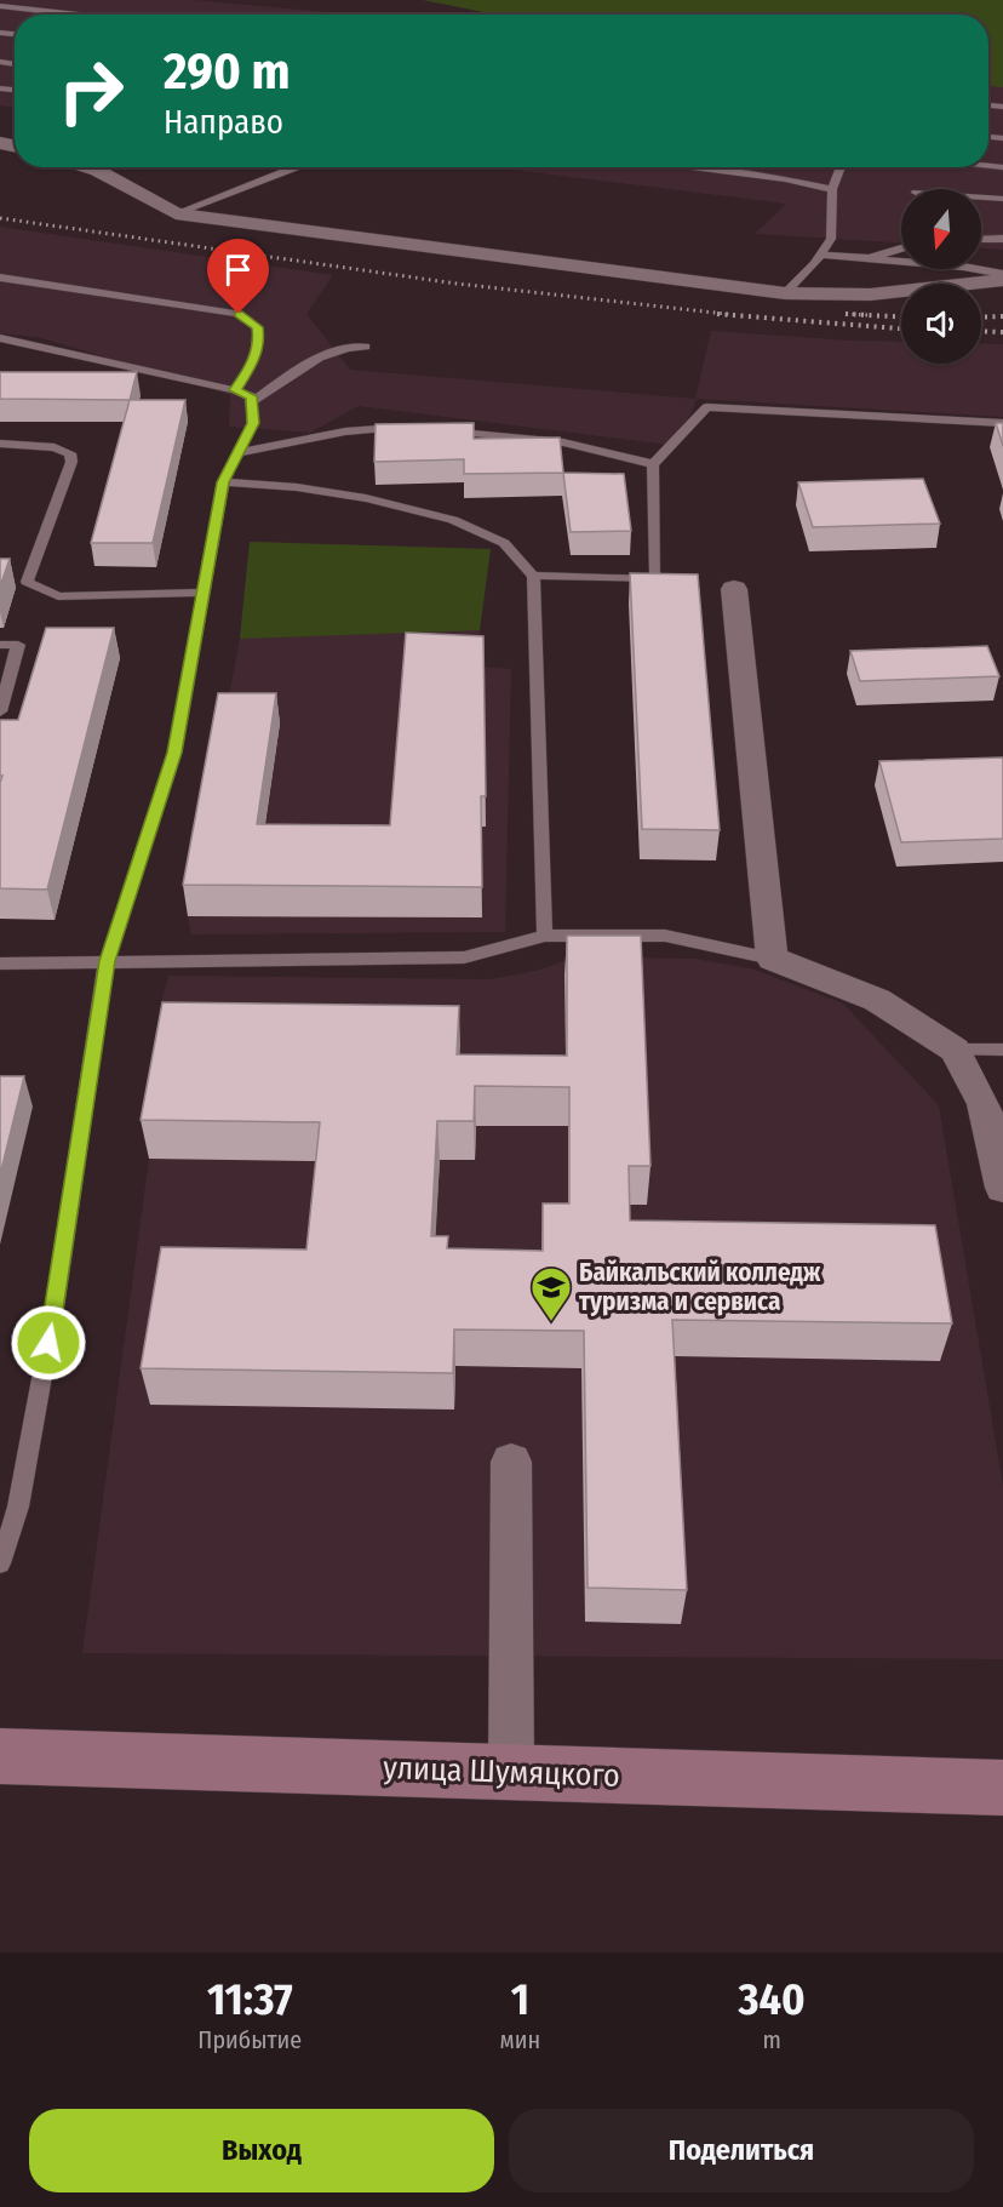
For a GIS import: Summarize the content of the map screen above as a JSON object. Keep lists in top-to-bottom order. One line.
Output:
{"streets":{"main road":["улица Шумяцкого"]},"places":{"school or university":["Байкальский колледж туризма и сервиса"]},"north":"bottom","page":{"turn":["290 m","Направо"],"eta":["11:37","Прибытие","1","мин","340","m"],"buttons":["Выход","Поделиться"]}}
